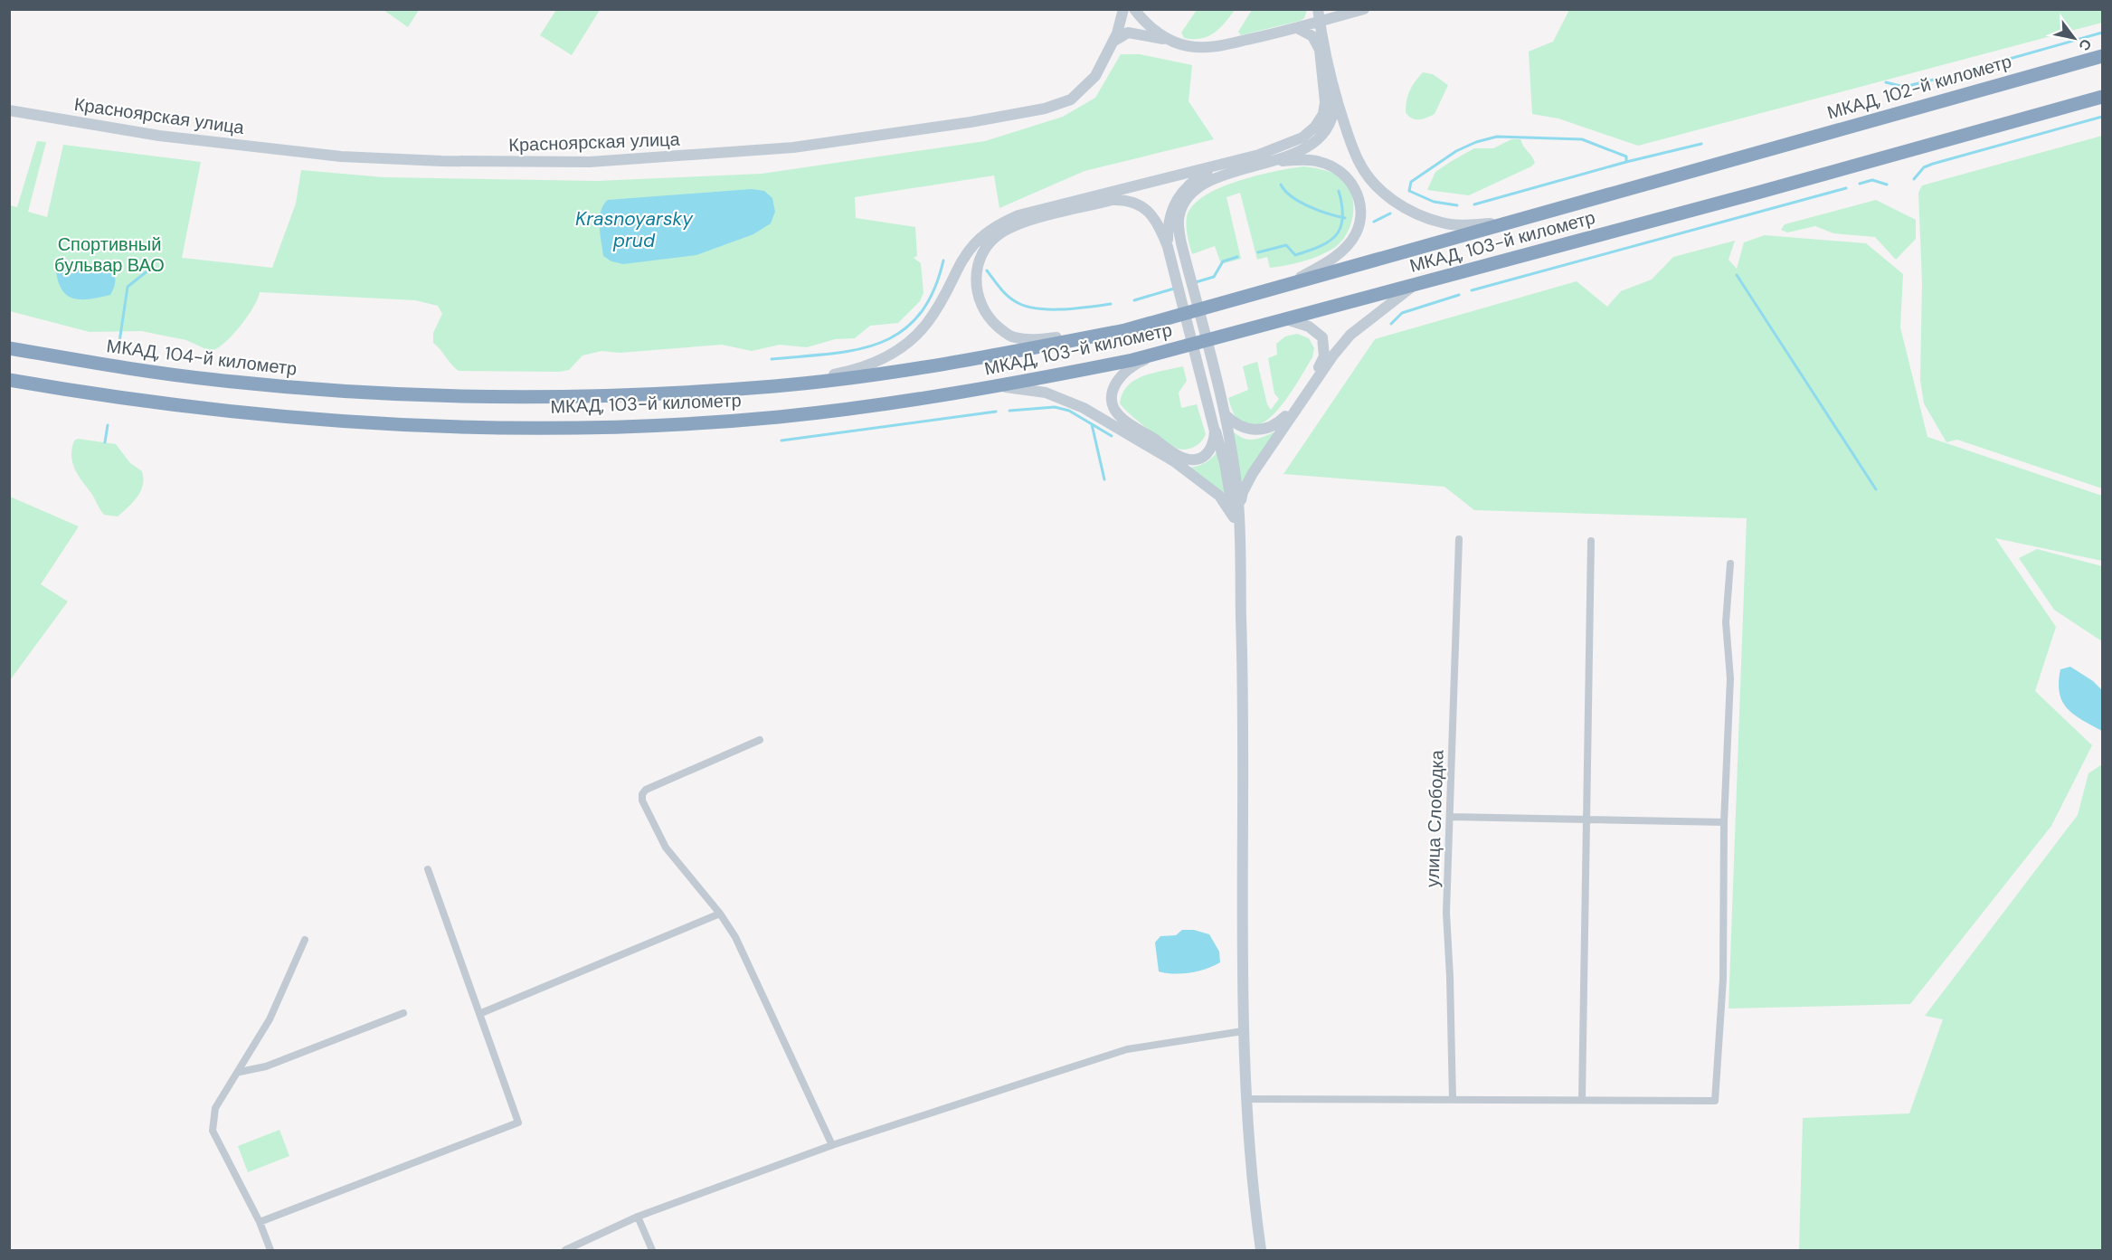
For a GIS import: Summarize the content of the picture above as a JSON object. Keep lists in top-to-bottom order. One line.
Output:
{"streets":{"highway":["МКАД, 102-й километр","МКАД, 103-й километр","МКАД, 104-й километр"],"main road":["Красноярская улица"],"street":["улица Слободка"]},"crossings":[["МКАД, 102-й километр","МКАД, 103-й километр"],["МКАД, 103-й километр","МКАД, 104-й километр"]],"water":["Krasnoyarsky prud"],"parks":["Спортивный бульвар ВАО"],"north":"bottom right"}
